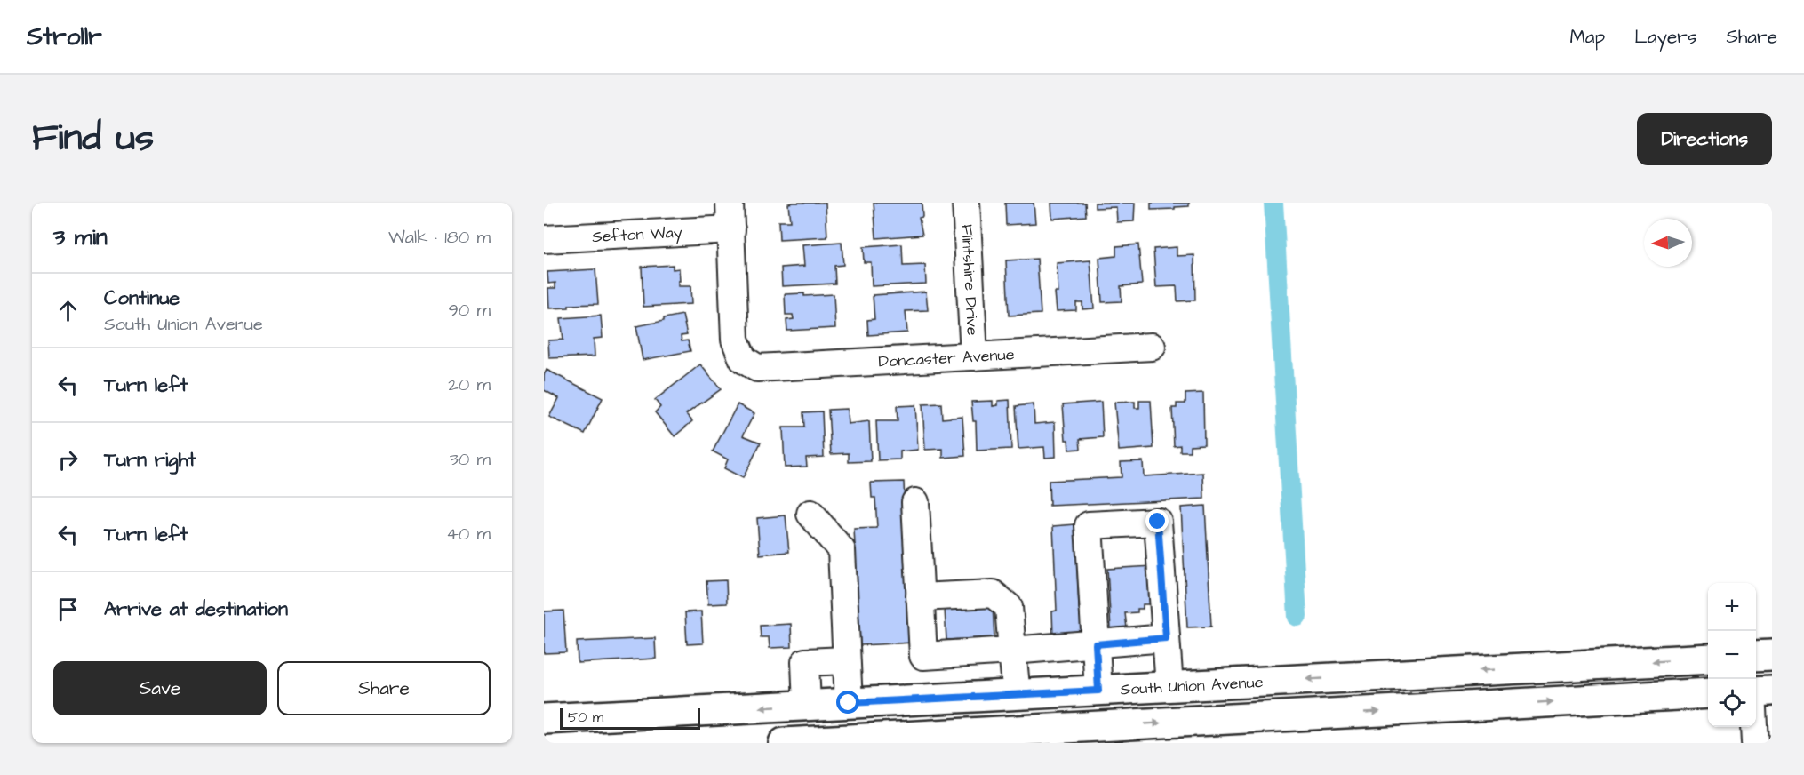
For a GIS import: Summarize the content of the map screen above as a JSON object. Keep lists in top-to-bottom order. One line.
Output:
{"streets":{"main road":["South Union Avenue"],"street":["Sefton Way","Flintshire Drive","Doncaster Avenue"]},"crossings":[["Sefton Way","Doncaster Avenue"],["Flintshire Drive","Doncaster Avenue"]],"scale_bar":"50 m","north":"left","page":{"header":"Strollr","nav":["Map","Layers","Share"],"title":"Find us","buttons":["Directions",["Save","Share"]],"heading":["3 min","Walk · 180 m"],"list":[["Continue","South Union Avenue","90 m"],["Turn left","20 m"],["Turn right","30 m"],["Turn left","40 m"],"Arrive at destination"],"map_buttons":["+","−"],"scale":"50 m"}}
